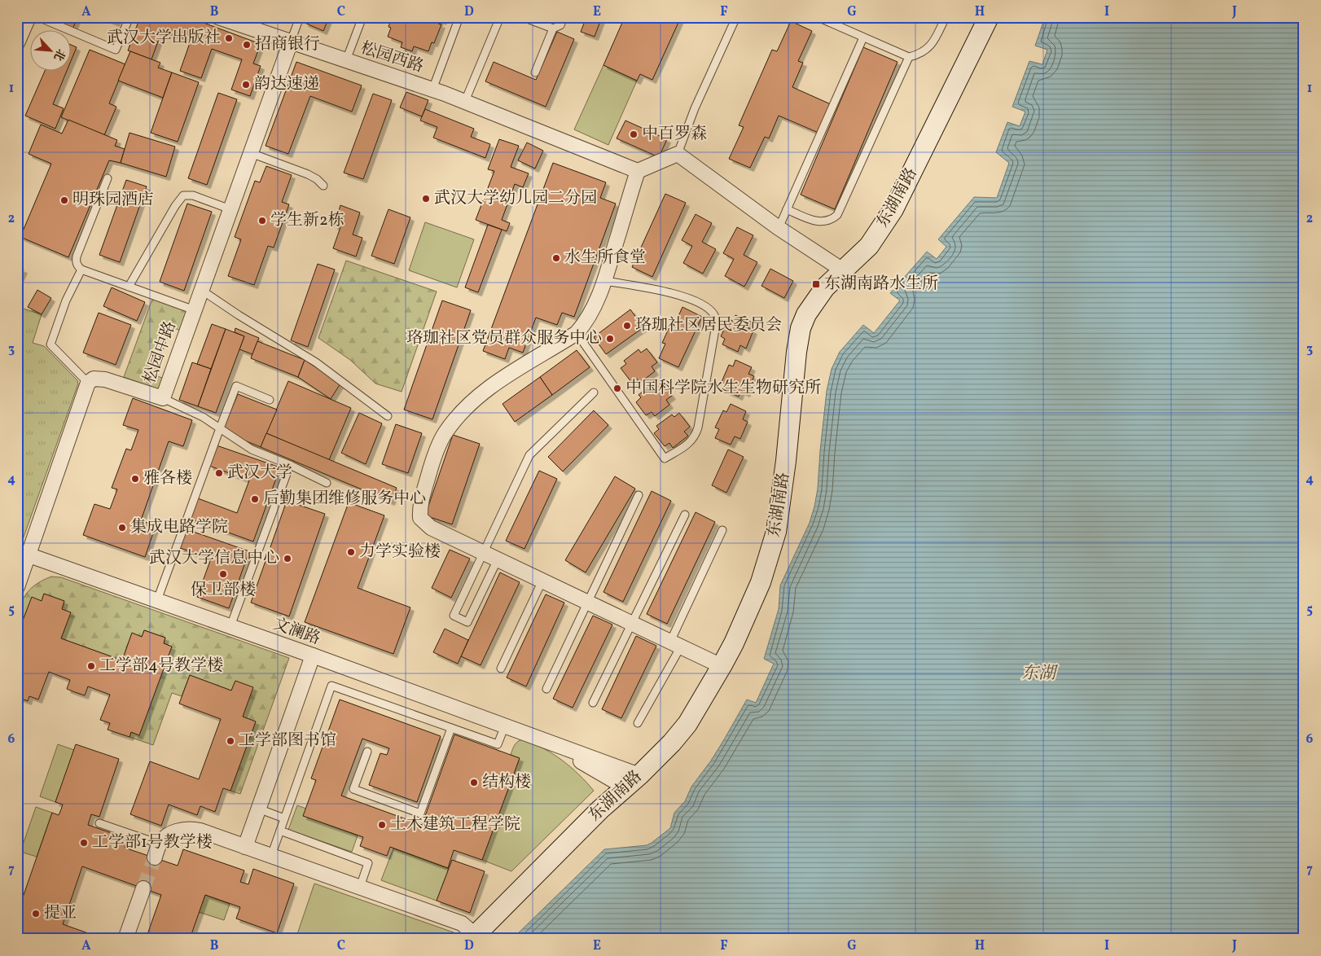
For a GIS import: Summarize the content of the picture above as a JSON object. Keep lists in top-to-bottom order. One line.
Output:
{"streets":{"street":["松园西路","东湖南路","松园中路","文澜路"]},"crossings":[["松园西路","松园中路"],["东湖南路","文澜路"]],"water":["东湖"],"places":{"other":["武汉大学出版社","招商银行","韵达速递","中百罗森","武汉大学幼儿园二分园","明珠园酒店","学生新2栋","水生所食堂","珞珈社区居民委员会","珞珈社区党员群众服务中心","中国科学院水生生物研究所","武汉大学","雅各楼","后勤集团维修服务中心","集成电路学院","力学实验楼","武汉大学信息中心","保卫部楼","工学部4号教学楼","工学部图书馆","结构楼","土木建筑工程学院","工学部1号教学楼","提亚"],"transit":["东湖南路水生所"]},"north":"bottom right","grid":{"columns":["A","B","C","D","E","F","G","H","I","J"],"rows":["1","2","3","4","5","6","7"]}}
